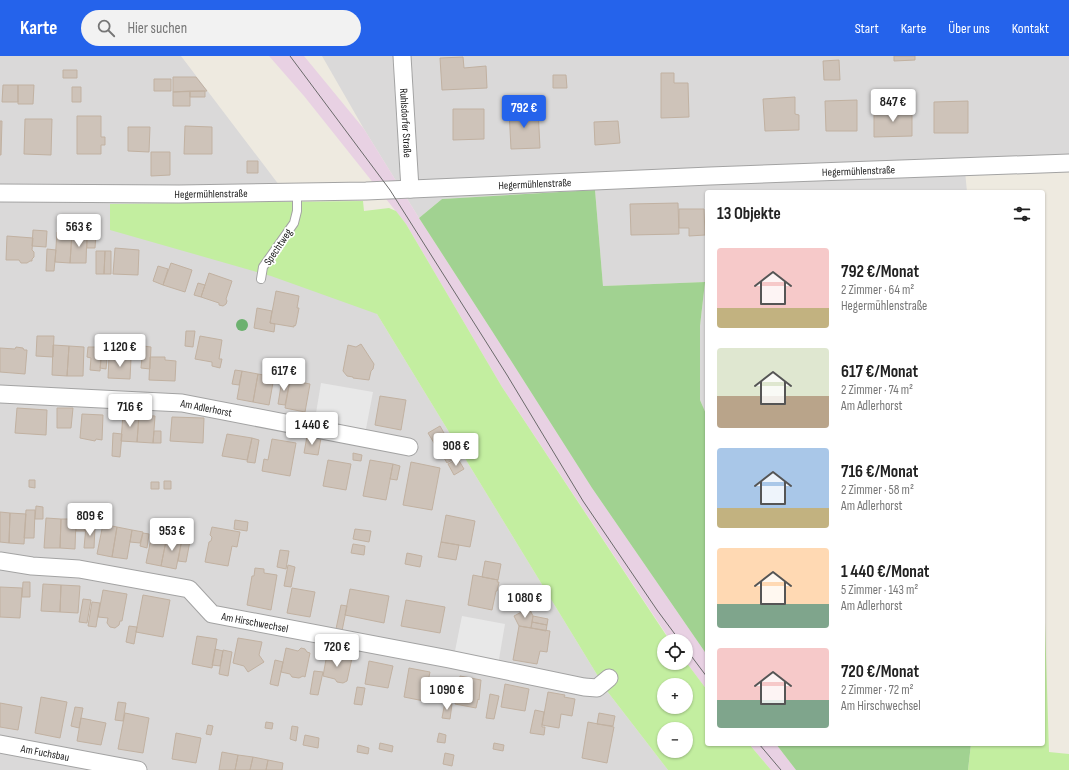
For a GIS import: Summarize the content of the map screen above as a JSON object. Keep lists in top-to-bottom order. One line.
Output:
{"streets":{"street":["Ruhlsdorfer Straße","Hegermühlenstraße","Am Adlerhorst","Am Hirschwechsel","Am Fuchsbau"],"lane":["Spechtweg"]},"crossings":[["Ruhlsdorfer Straße","Hegermühlenstraße"],["Hegermühlenstraße","Spechtweg"]],"page":{"header":"Karte","search":"Hier suchen","nav":["Start","Karte","Über uns","Kontakt"],"price":["847 €","792 €","563 €","1 120 €","617 €","716 €","1 440 €","908 €","809 €","953 €","1 080 €","720 €","1 090 €"],"heading":"13 Objekte","list":[{"name":"792 €/Monat","note":"2 Zimmer · 64 m² · Hegermühlenstraße"},{"name":"617 €/Monat","note":"2 Zimmer · 74 m² · Am Adlerhorst"},{"name":"716 €/Monat","note":"2 Zimmer · 58 m² · Am Adlerhorst"},{"name":"1 440 €/Monat","note":"5 Zimmer · 143 m² · Am Adlerhorst"},{"name":"720 €/Monat","note":"2 Zimmer · 72 m² · Am Hirschwechsel"}],"map_buttons":["+","−"]}}
